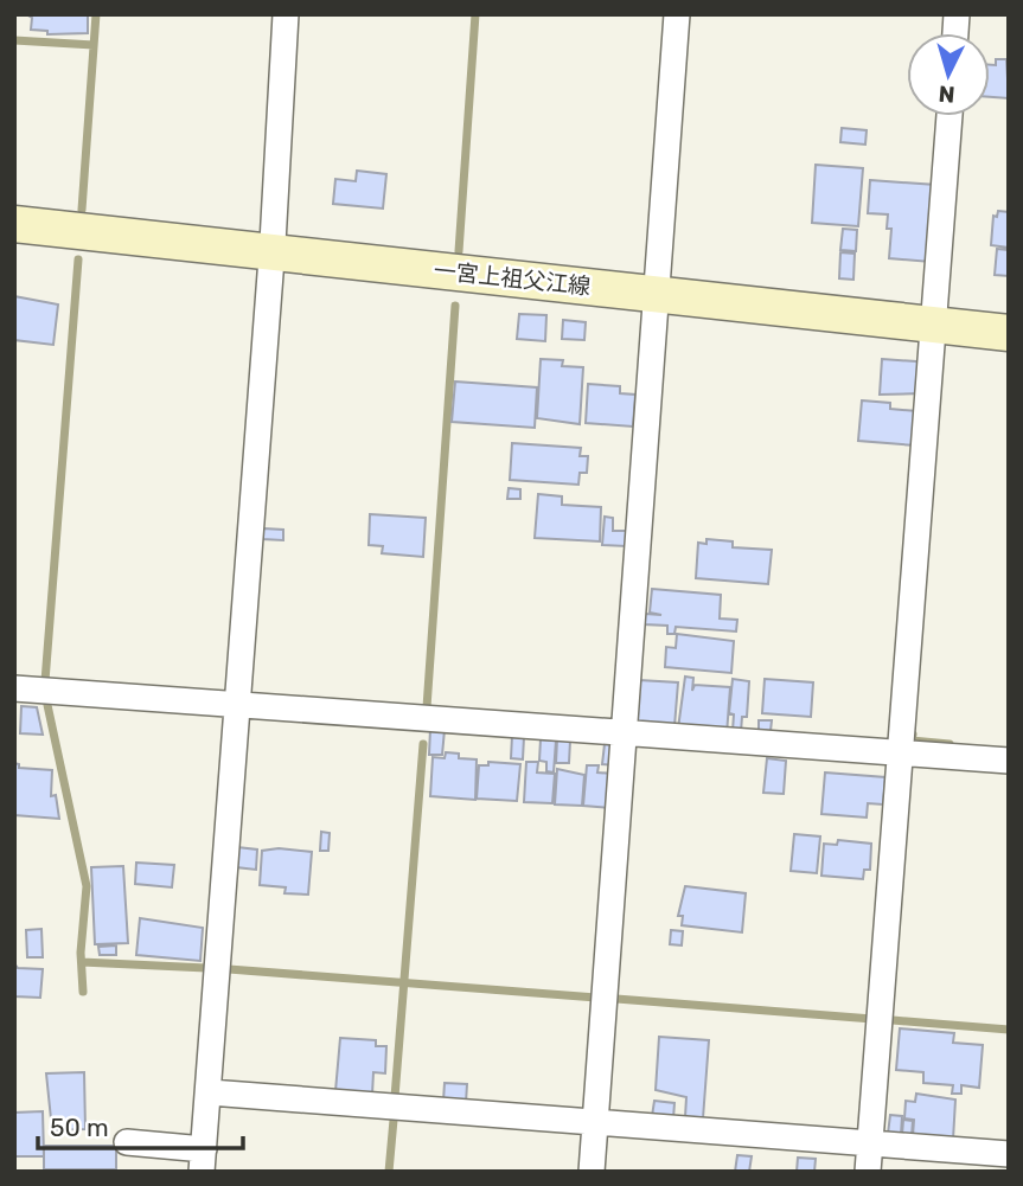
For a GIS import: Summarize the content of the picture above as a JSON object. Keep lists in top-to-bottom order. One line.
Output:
{"streets":{"main road":["一宮上祖父江線"]},"scale_bar":"50 m","north":"bottom"}
